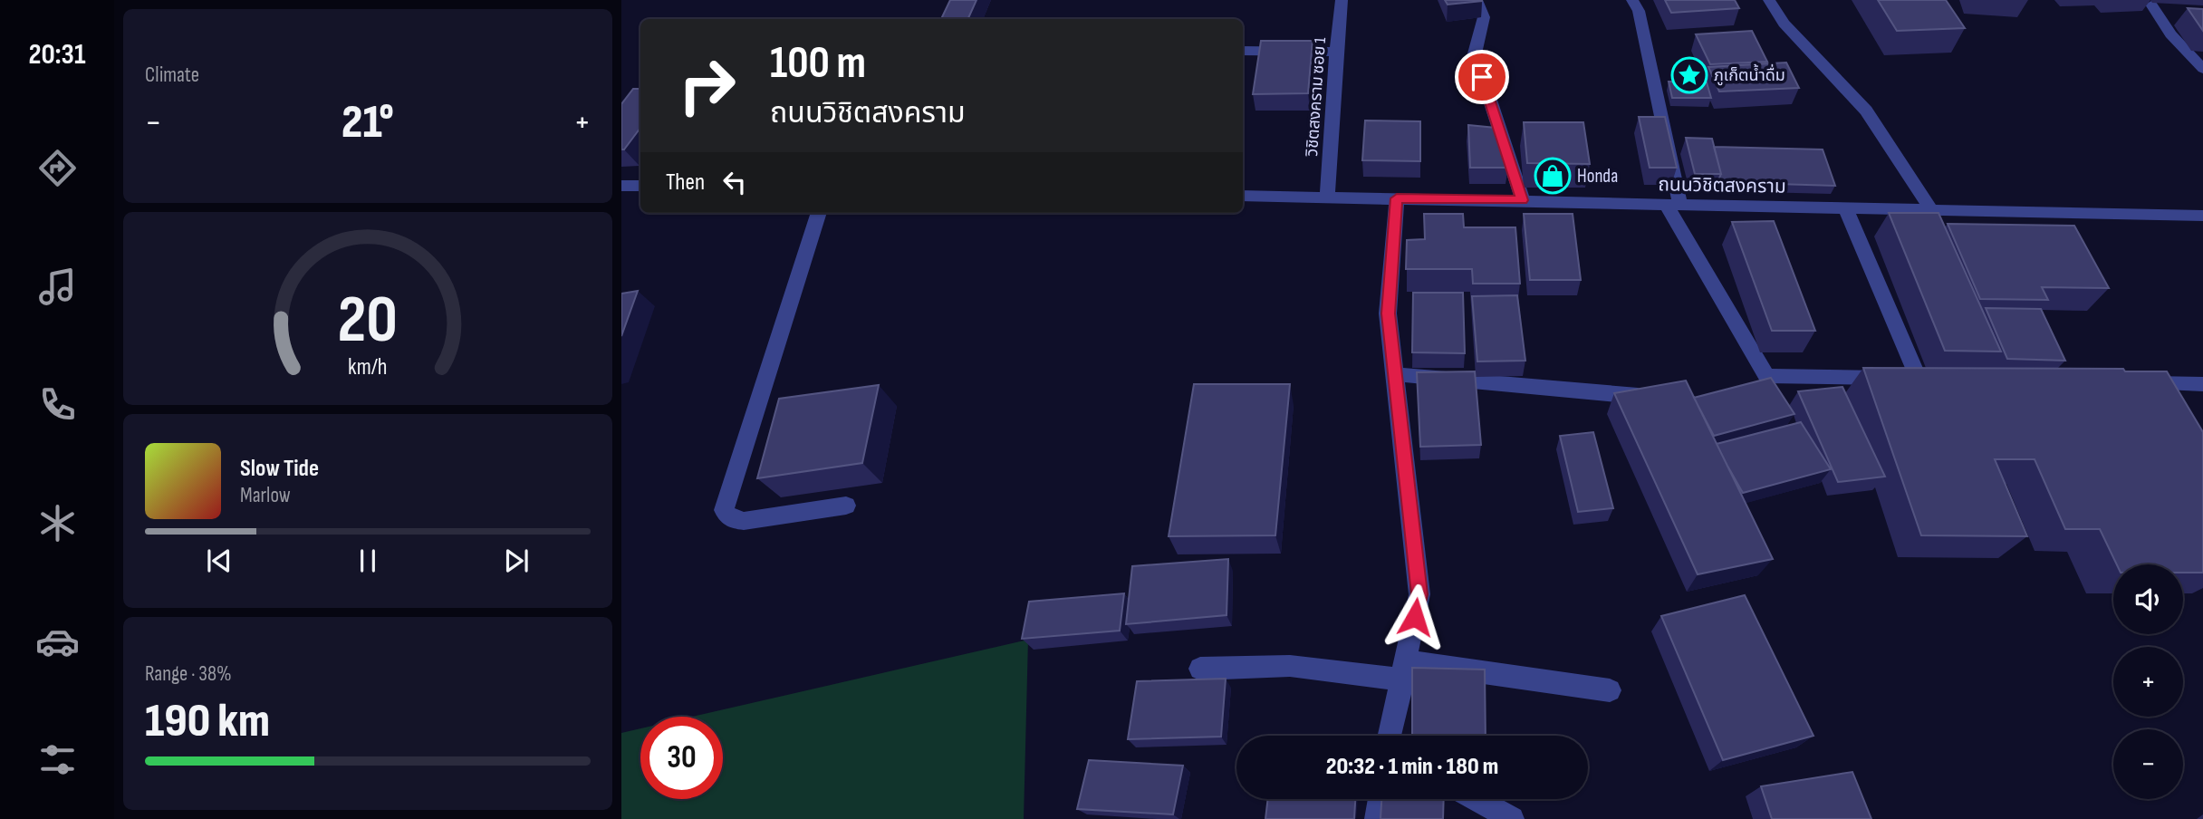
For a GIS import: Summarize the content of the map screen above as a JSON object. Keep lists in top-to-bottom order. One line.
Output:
{"streets":{"street":["วิชิตสงคราม ซอย 1","ถนนวิชิตสงคราม"]},"crossings":[["วิชิตสงคราม ซอย 1","ถนนวิชิตสงคราม"]],"places":{"place":["ภูเก็ตน้ำดื่ม"],"shop":["Honda"]},"page":{"tabs":"20:31","tile":["Climate",["Range · 38%","190 km"]],"turn":["100 m","ถนนวิชิตสงคราม"],"heat":["−","21°","+"],"then":"Then","song":["Slow Tide","Marlow"],"map_buttons":["+","−"],"limit":"30","trip":"20:32 · 1 min · 180 m","gauge":["20","km/h"]}}
